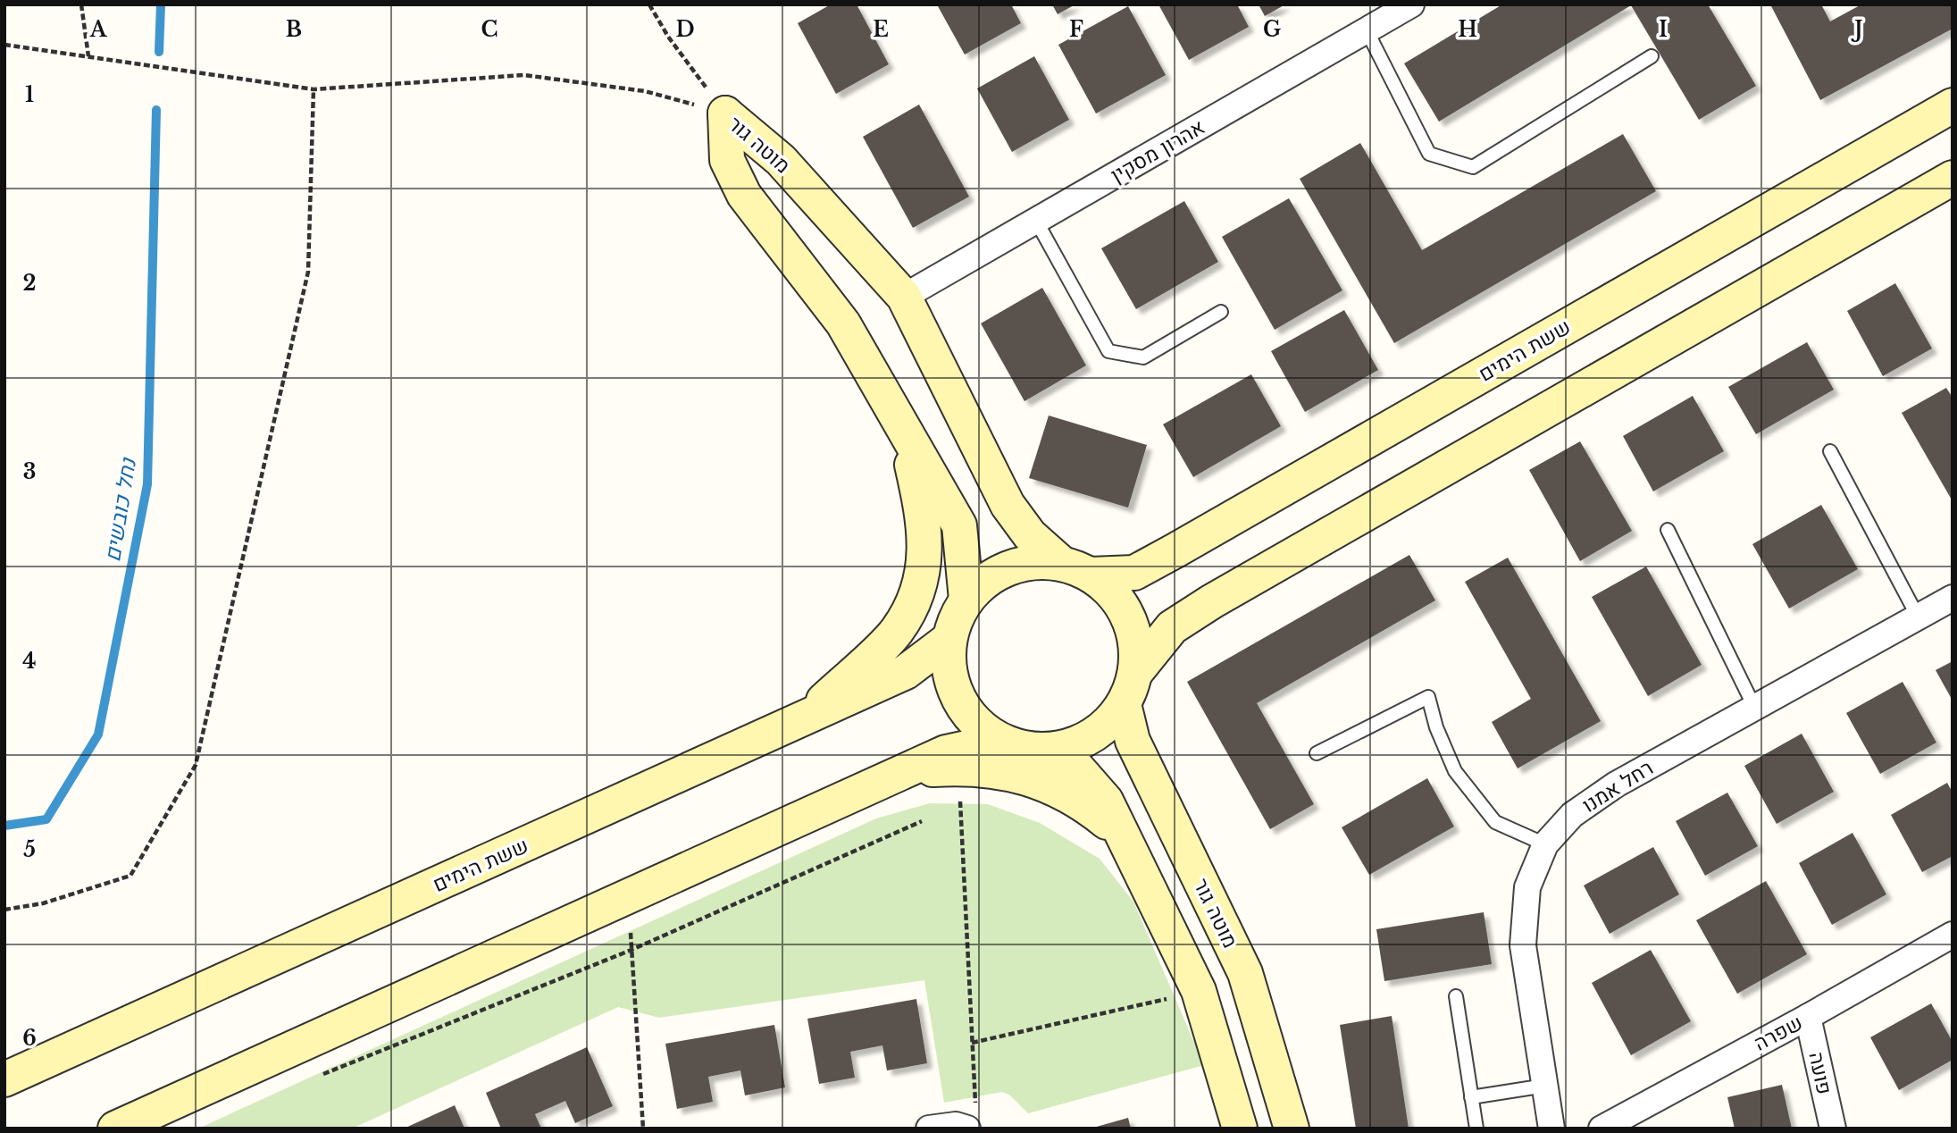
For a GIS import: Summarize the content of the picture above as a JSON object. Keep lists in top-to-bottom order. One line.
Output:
{"streets":{"main road":["מוטה גור","ששת הימים"],"street":["אהרון מסקין","רחל אמנו","שפרה","פועה"]},"crossings":[["מוטה גור","אהרון מסקין"],["מוטה גור","ששת הימים"],["שפרה","פועה"]],"water":["נחל כובשים"],"grid":{"columns":["A","B","C","D","E","F","G","H","I","J"],"rows":["1","2","3","4","5","6"]}}
